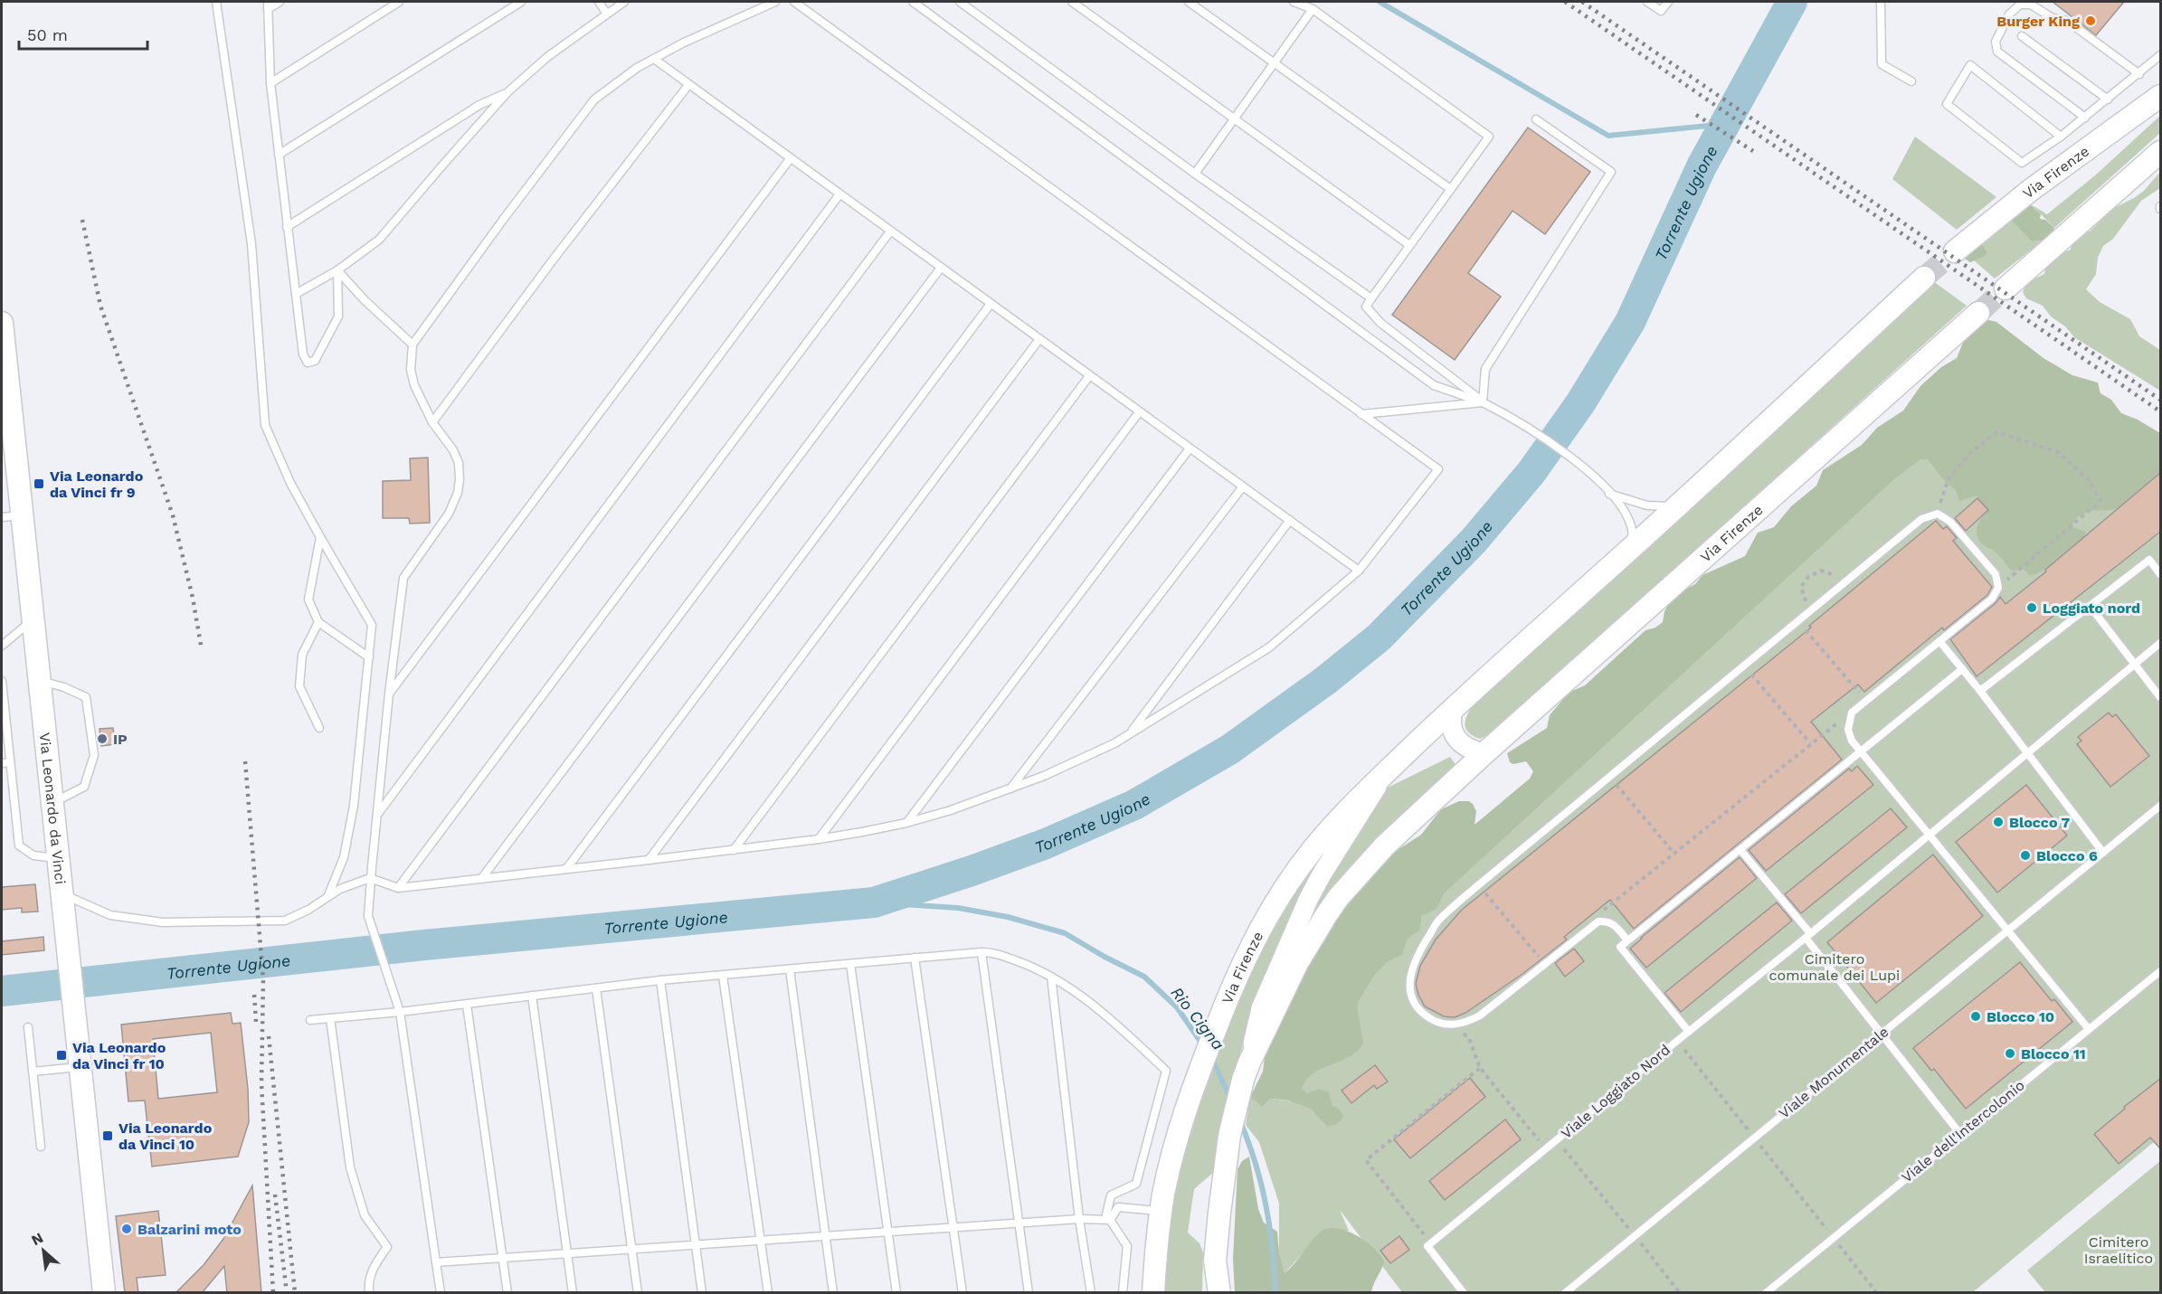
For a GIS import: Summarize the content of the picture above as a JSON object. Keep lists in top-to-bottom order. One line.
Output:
{"streets":{"main road":["Via Firenze","Via Leonardo da Vinci"],"lane":["Viale Monumentale","Viale Loggiato Nord","Viale dell'Intercolonio"]},"water":["Torrente Ugione","Rio Cigna"],"parks":["Cimitero comunale dei Lupi","Cimitero Israelitico"],"places":{"other":["Burger King","Loggiato nord","IP","Blocco 7","Blocco 6","Blocco 10","Blocco 11","Balzarini moto"],"transit":["Via Leonardo da Vinci fr 9","Via Leonardo da Vinci fr 10","Via Leonardo da Vinci 10"]},"scale_bar":"50 m","north":"top left"}
